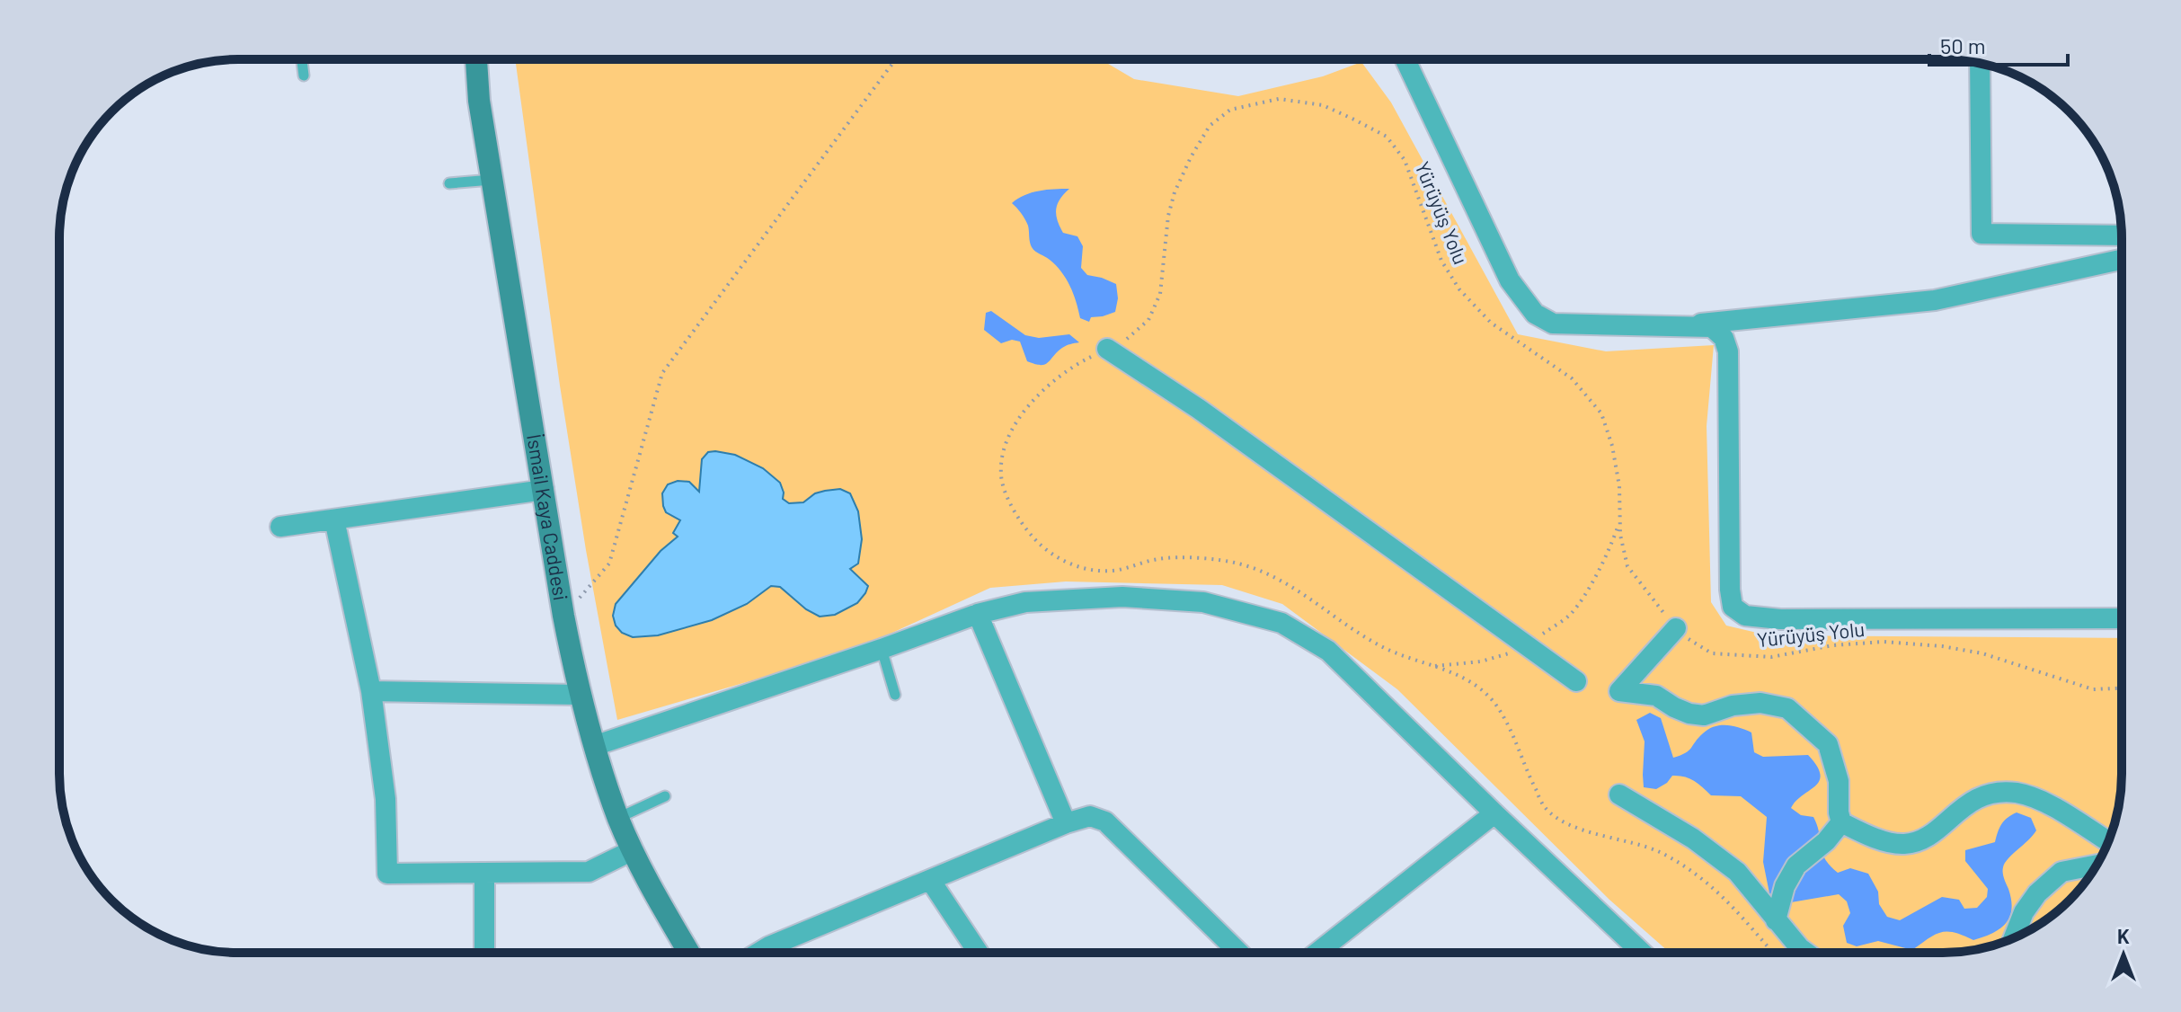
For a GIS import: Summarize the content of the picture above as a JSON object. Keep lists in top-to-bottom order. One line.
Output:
{"streets":{"street":["İsmail Kaya Caddesi"],"path":["Yürüyüş Yolu"]},"scale_bar":"50 m","north":"top"}
